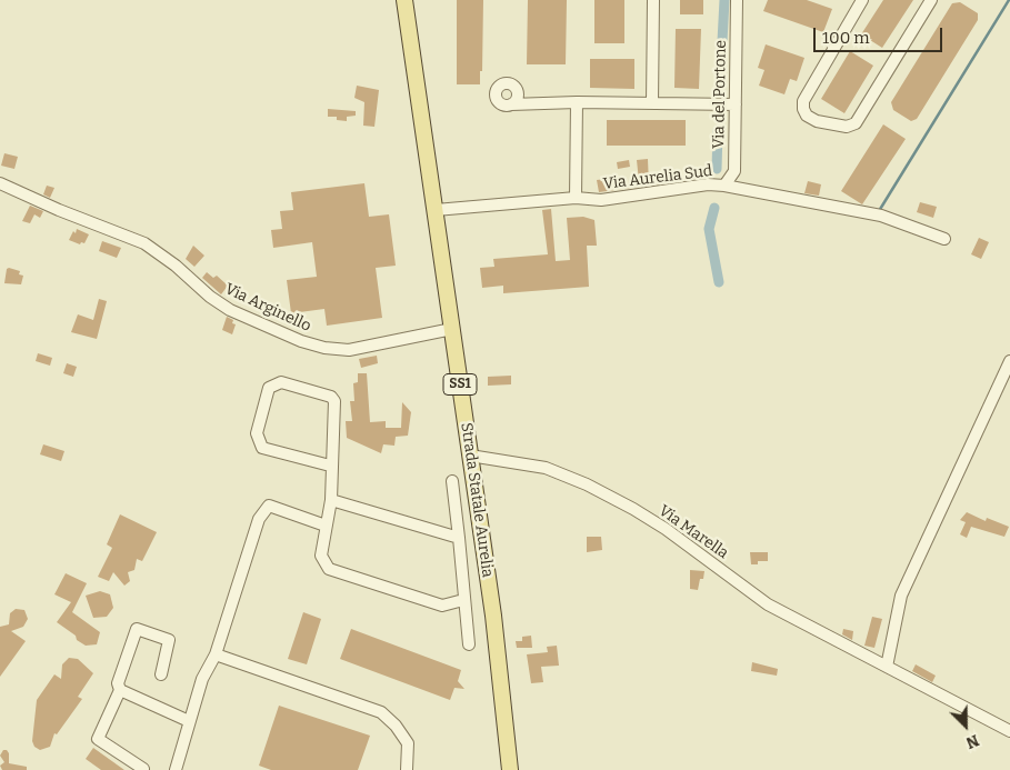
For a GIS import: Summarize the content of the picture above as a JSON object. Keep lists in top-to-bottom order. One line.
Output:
{"streets":{"main road":["SS1","Strada Statale Aurelia"],"street":["Via del Portone","Via Aurelia Sud","Via Arginello","Via Marella"]},"crossings":[["Via del Portone","Via Aurelia Sud"],["Via Aurelia Sud","Strada Statale Aurelia"],["Via Arginello","Strada Statale Aurelia"],["Strada Statale Aurelia","Via Marella"]],"scale_bar":"100 m","north":"bottom right"}
